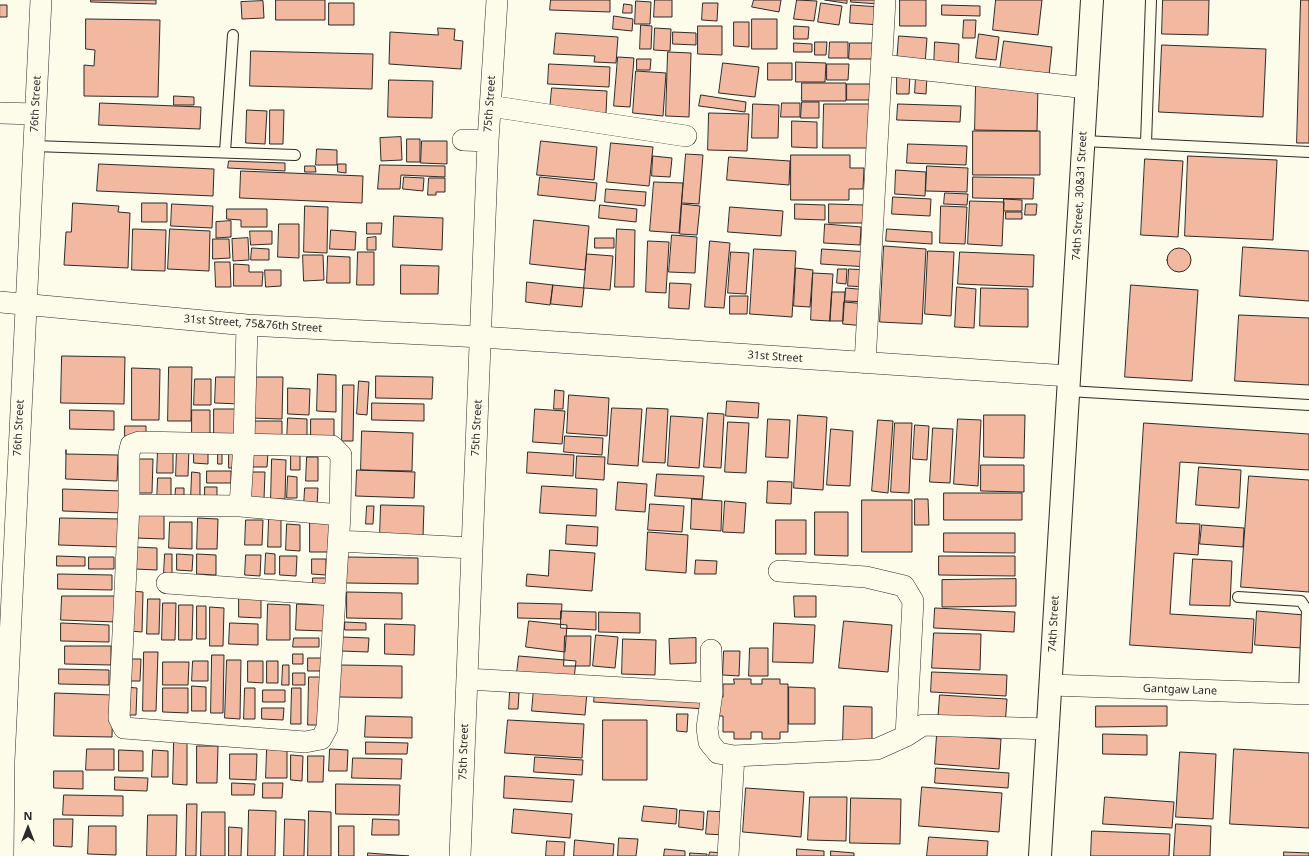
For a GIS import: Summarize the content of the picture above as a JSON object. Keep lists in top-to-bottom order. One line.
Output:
{"streets":{"street":["76th Street","75th Street","74th Street, 30&31 Street","31st Street, 75&76th Street","31st Street","74th Street","Gantgaw Lane"]},"crossings":[["76th Street","31st Street, 75&76th Street"],["75th Street","31st Street, 75&76th Street"],["75th Street","31st Street"],["74th Street, 30&31 Street","31st Street"],["74th Street, 30&31 Street","74th Street"],["31st Street, 75&76th Street","31st Street"],["31st Street","74th Street"],["74th Street","Gantgaw Lane"]],"north":"top"}
